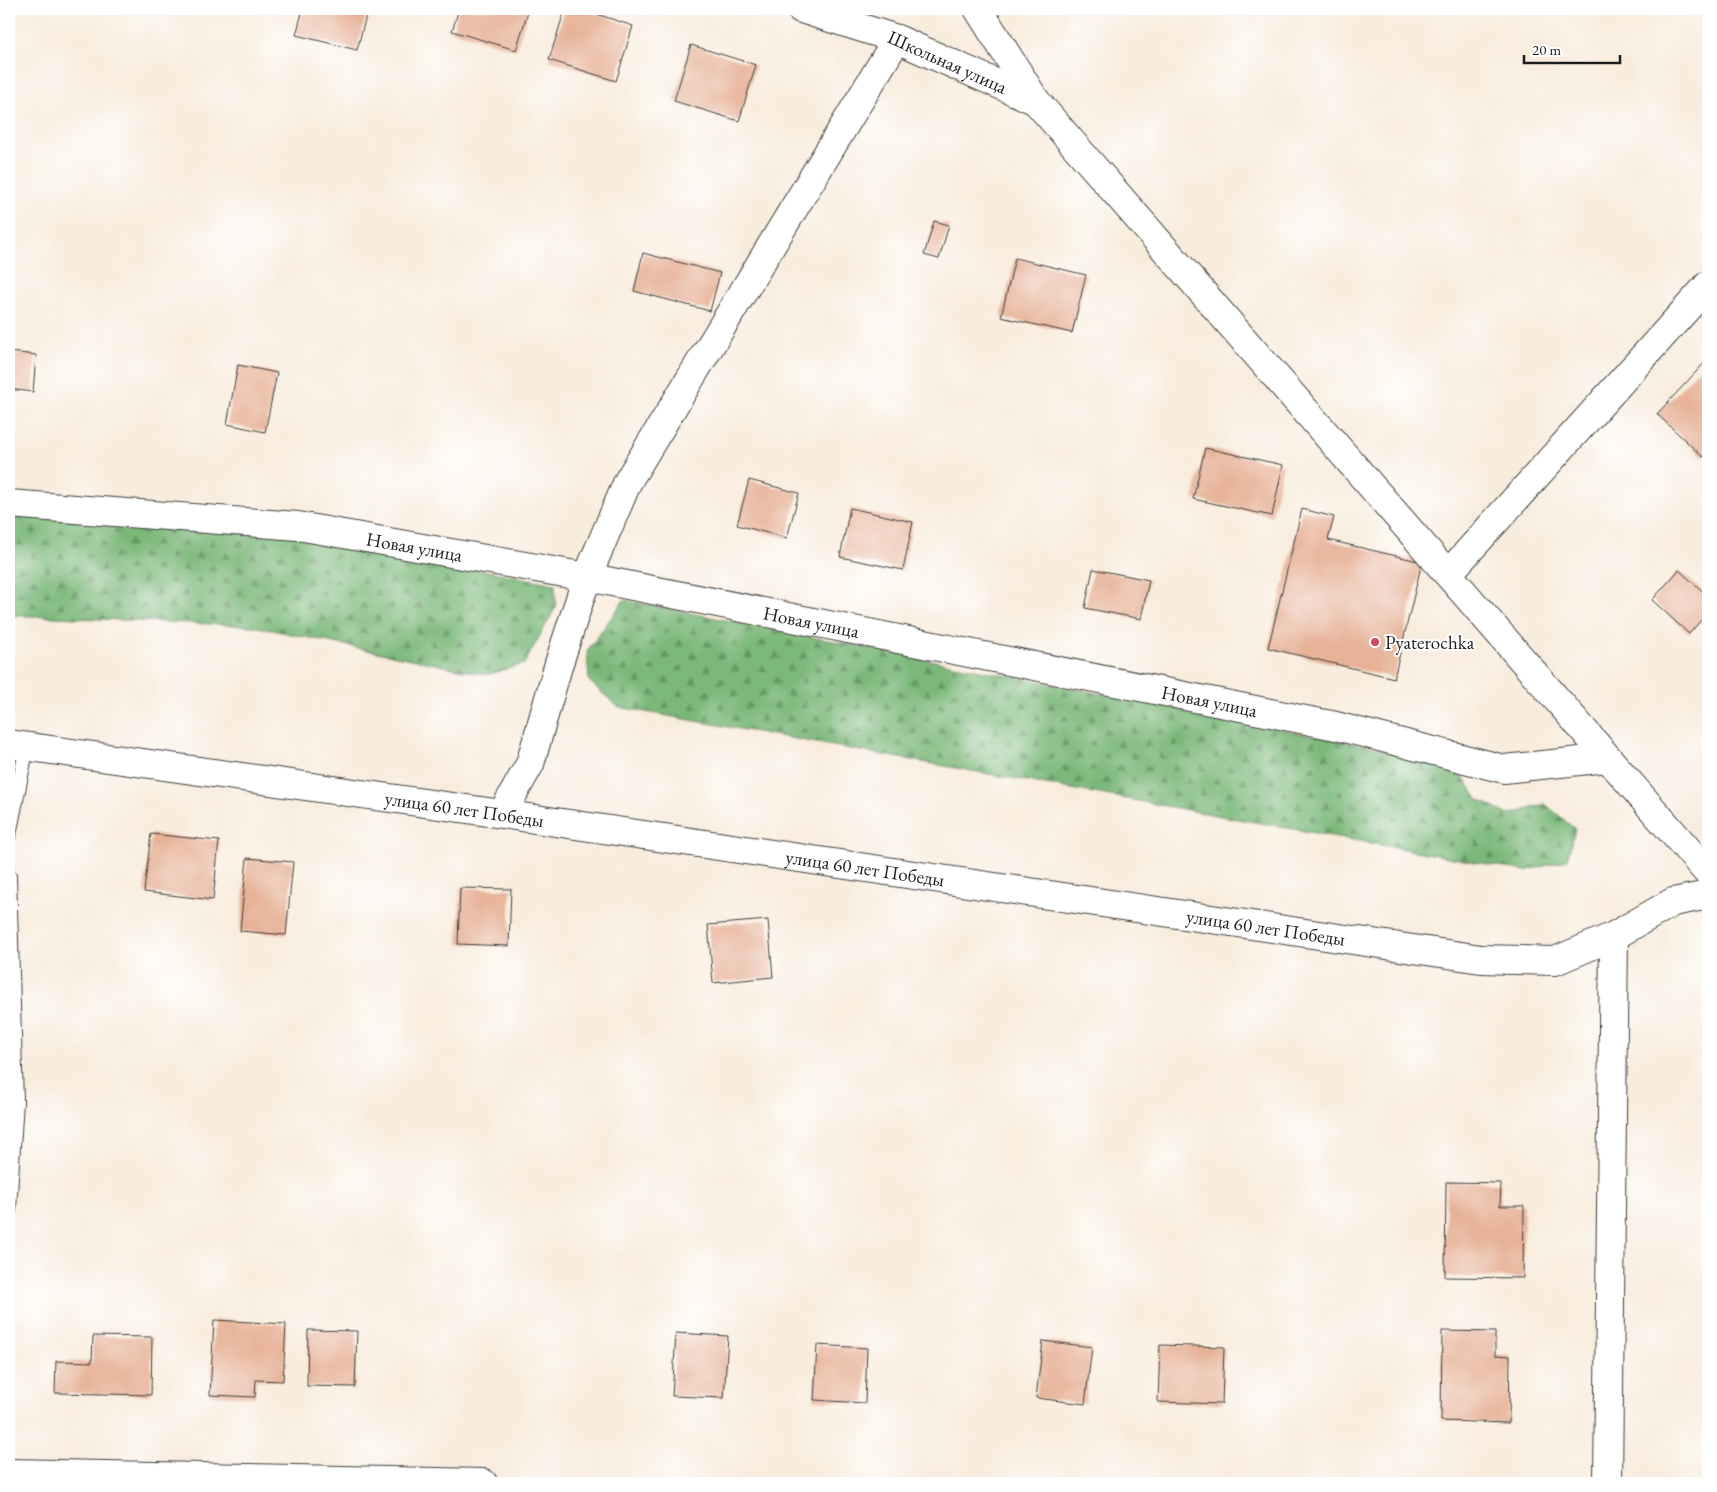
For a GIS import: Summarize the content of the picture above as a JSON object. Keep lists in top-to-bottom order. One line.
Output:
{"streets":{"street":["Школьная улица","Новая улица","улица 60 лет Победы"]},"places":["Pyaterochka"],"scale_bar":"20 m"}
